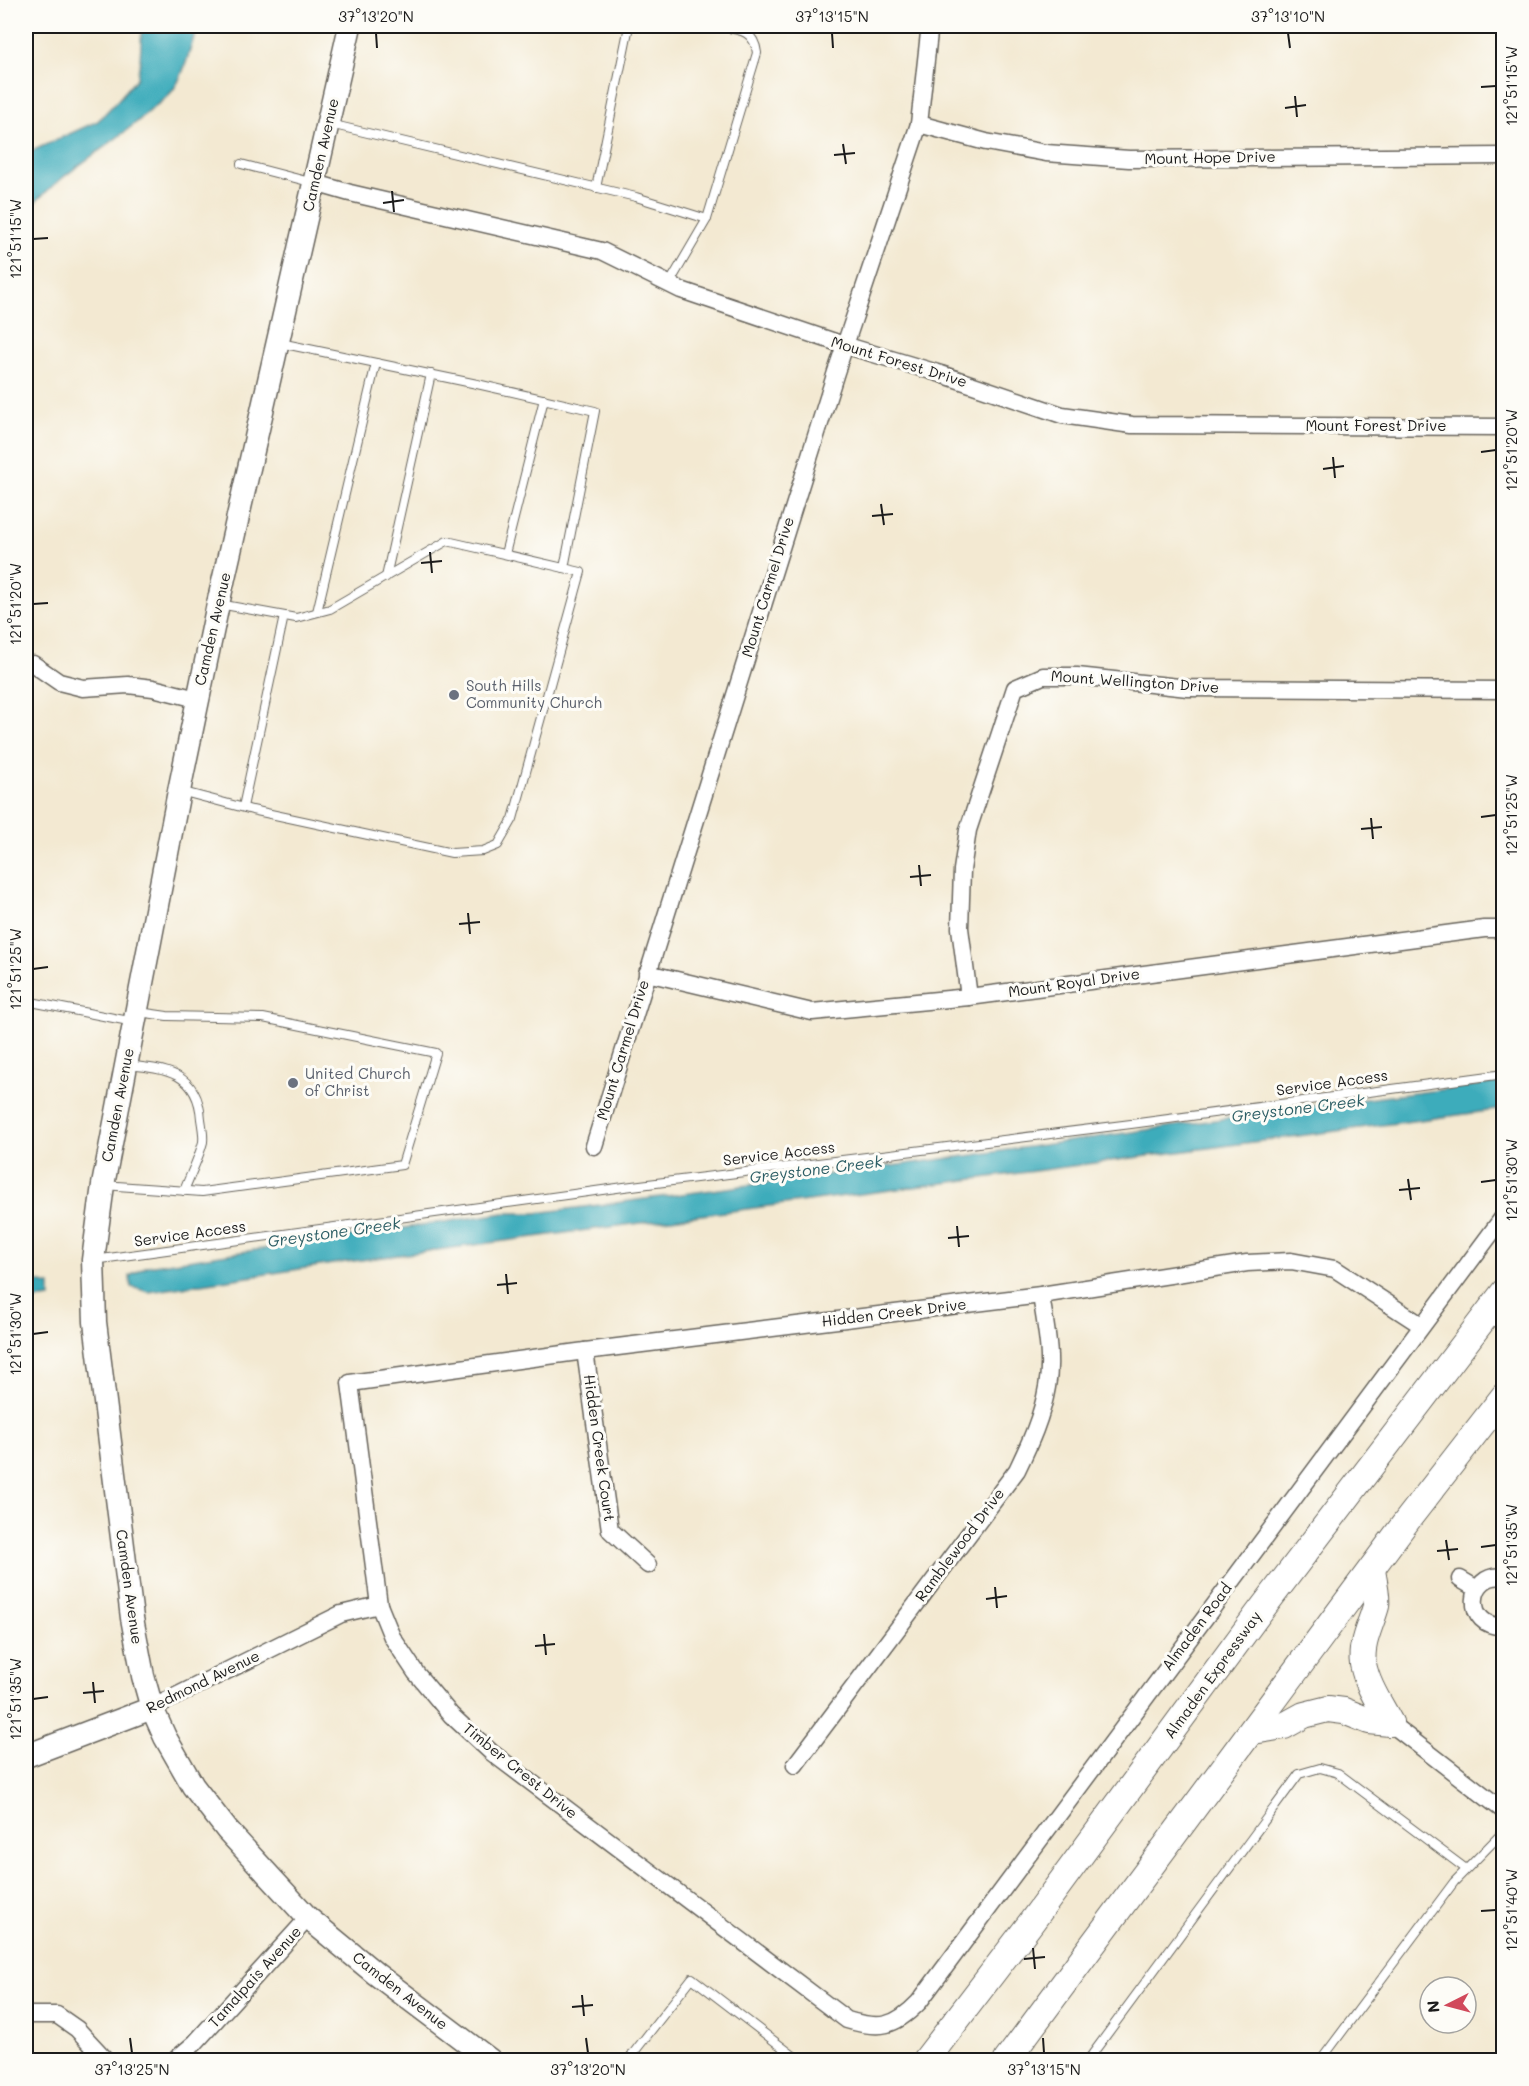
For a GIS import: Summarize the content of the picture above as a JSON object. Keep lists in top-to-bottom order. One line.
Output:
{"streets":{"main road":["Almaden Expressway"],"street":["Camden Avenue","Mount Hope Drive","Mount Forest Drive","Mount Carmel Drive","Mount Wellington Drive","Mount Royal Drive","Hidden Creek Drive","Hidden Creek Court","Ramblewood Drive","Almaden Road","Redmond Avenue","Timber Crest Drive","Tamalpais Avenue"],"lane":["Service Access"]},"crossings":[["Camden Avenue","Mount Forest Drive"],["Camden Avenue","Service Access"],["Camden Avenue","Redmond Avenue"],["Camden Avenue","Tamalpais Avenue"],["Mount Hope Drive","Mount Carmel Drive"],["Mount Forest Drive","Mount Carmel Drive"],["Mount Carmel Drive","Mount Royal Drive"],["Mount Wellington Drive","Mount Royal Drive"],["Hidden Creek Drive","Hidden Creek Court"],["Hidden Creek Drive","Ramblewood Drive"],["Hidden Creek Drive","Almaden Road"],["Hidden Creek Drive","Timber Crest Drive"],["Almaden Road","Timber Crest Drive"],["Redmond Avenue","Timber Crest Drive"]],"water":["Greystone Creek"],"places":["South Hills Community Church","United Church of Christ"],"north":"left","coordinates":["37°13'20\"N","37°13'15\"N","37°13'10\"N","121°51'15\"W","121°51'20\"W","121°51'25\"W","121°51'30\"W","121°51'35\"W","121°51'40\"W","37°13'25\"N"]}
